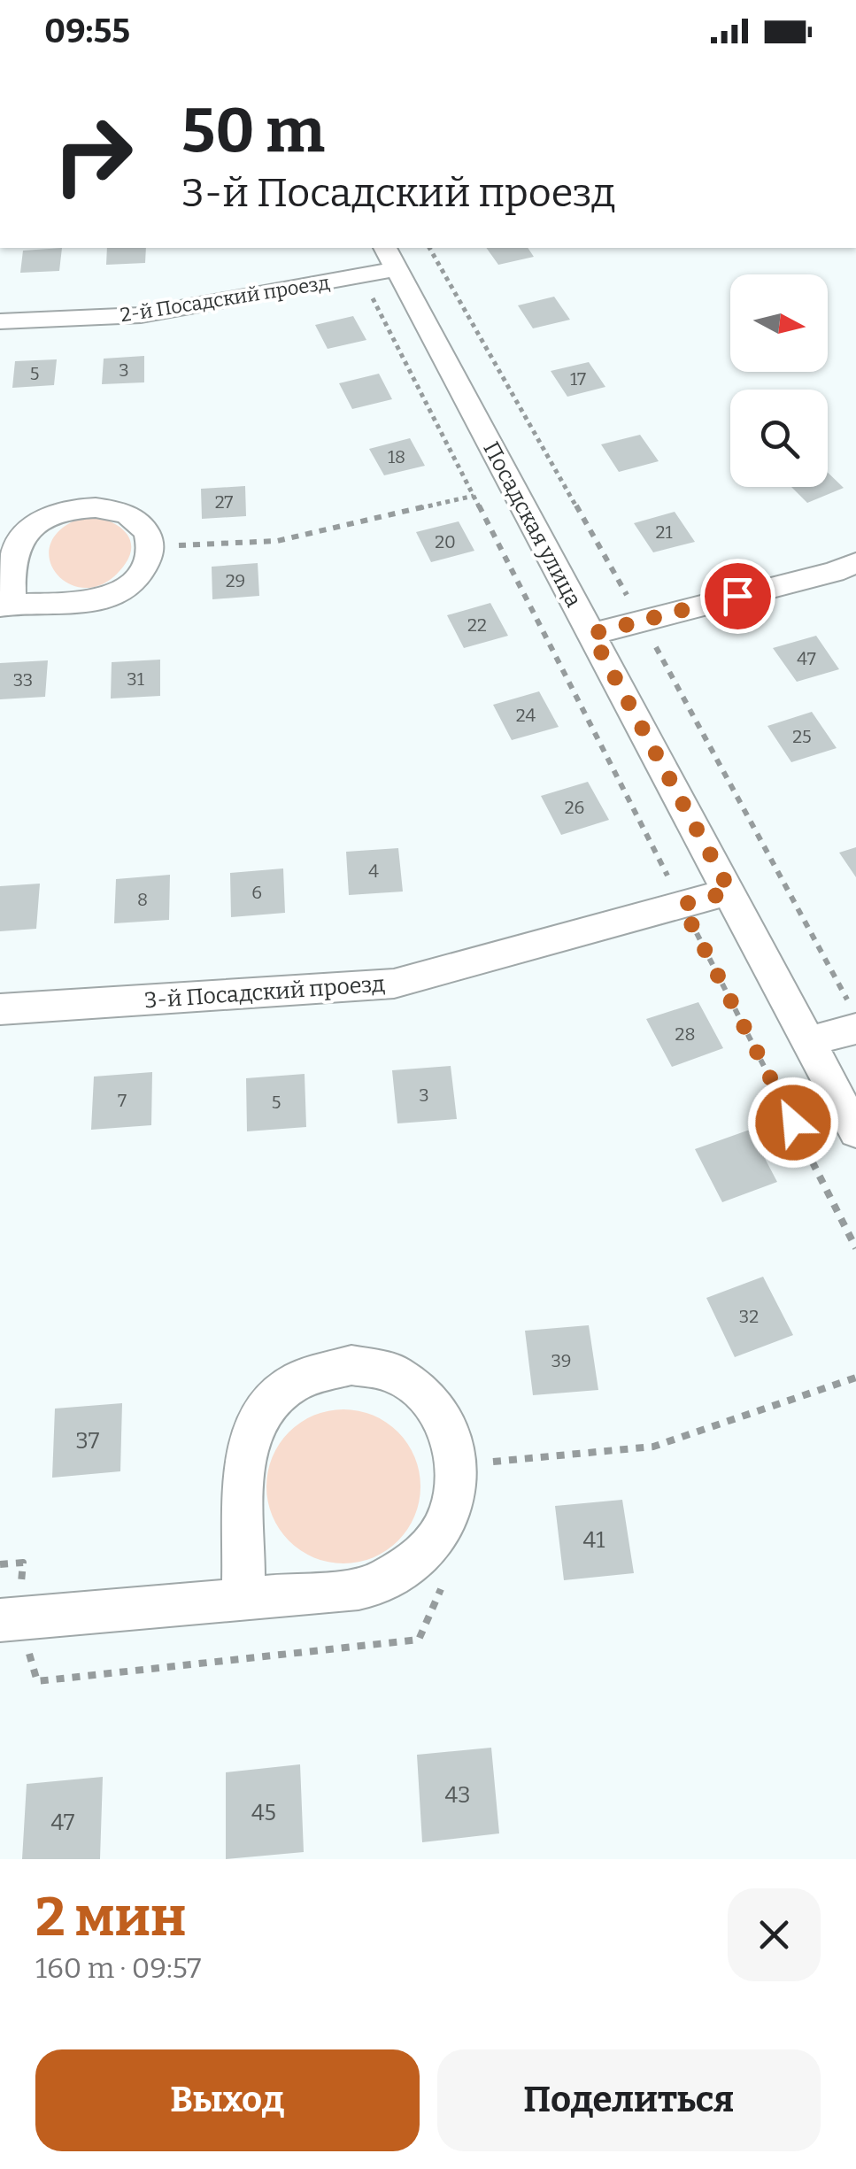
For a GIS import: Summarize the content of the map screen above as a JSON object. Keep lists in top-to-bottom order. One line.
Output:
{"streets":{"street":["2-й Посадский проезд","Посадская улица","3-й Посадский проезд"]},"crossings":[["2-й Посадский проезд","Посадская улица"],["Посадская улица","3-й Посадский проезд"]],"house_numbers":["3","5","17","18","27","21","20","29","22","47","31","33","24","25","26","4","6","8","28","3","7","5","32","39","37","41","43","45","47"],"north":"right","page":{"status":"09:55","turn":["50 m","3-й Посадский проезд"],"heading":["2 мин","160 m · 09:57"],"buttons":["Выход","Поделиться"]}}
